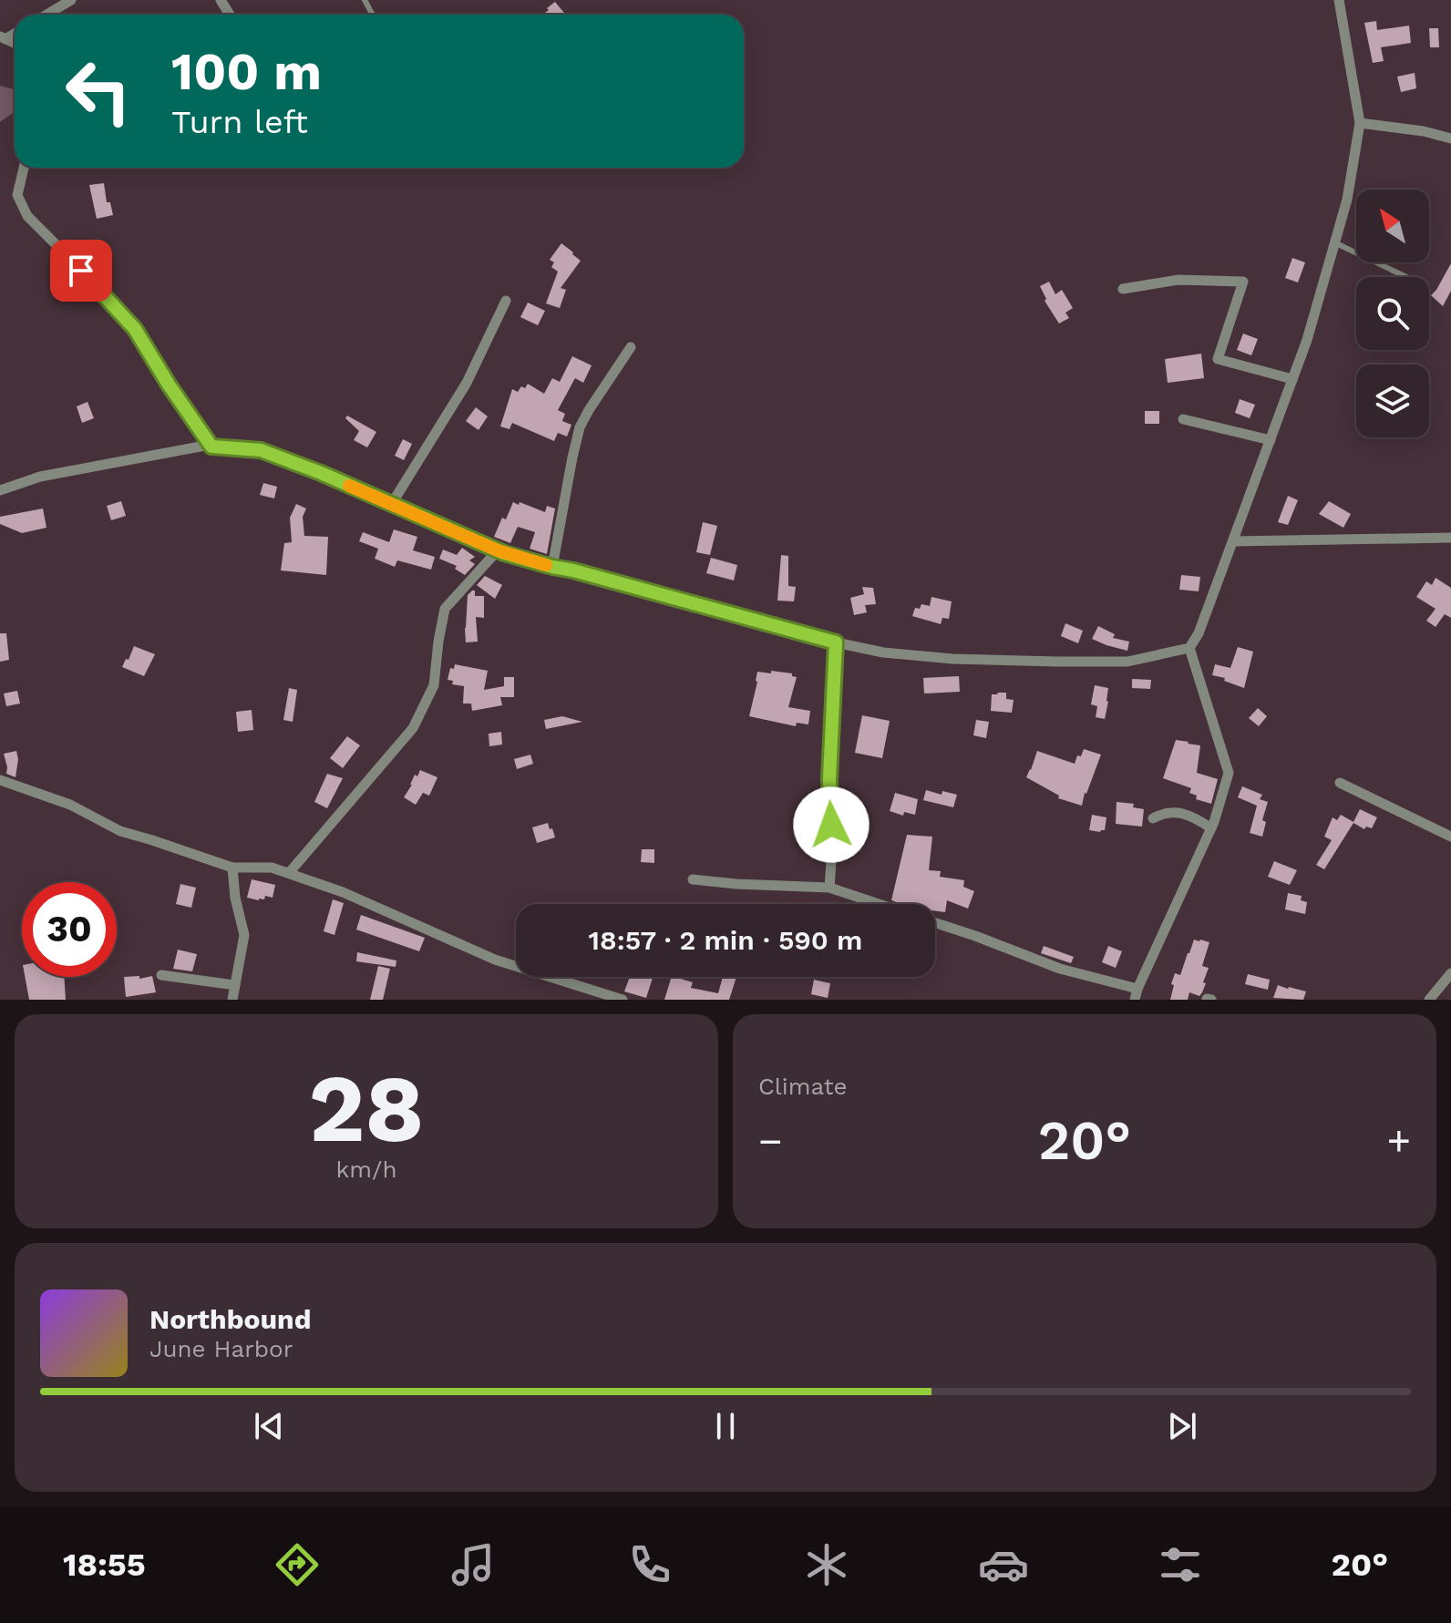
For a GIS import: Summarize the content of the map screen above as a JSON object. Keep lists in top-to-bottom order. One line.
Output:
{"north":"top left","page":{"turn":["100 m","Turn left"],"limit":"30","trip":"18:57 · 2 min · 590 m","tile":[["28","km/h"],"Climate"],"heat":["−","20°","+"],"song":["Northbound","June Harbor"],"tabs":["18:55","20°"]}}
